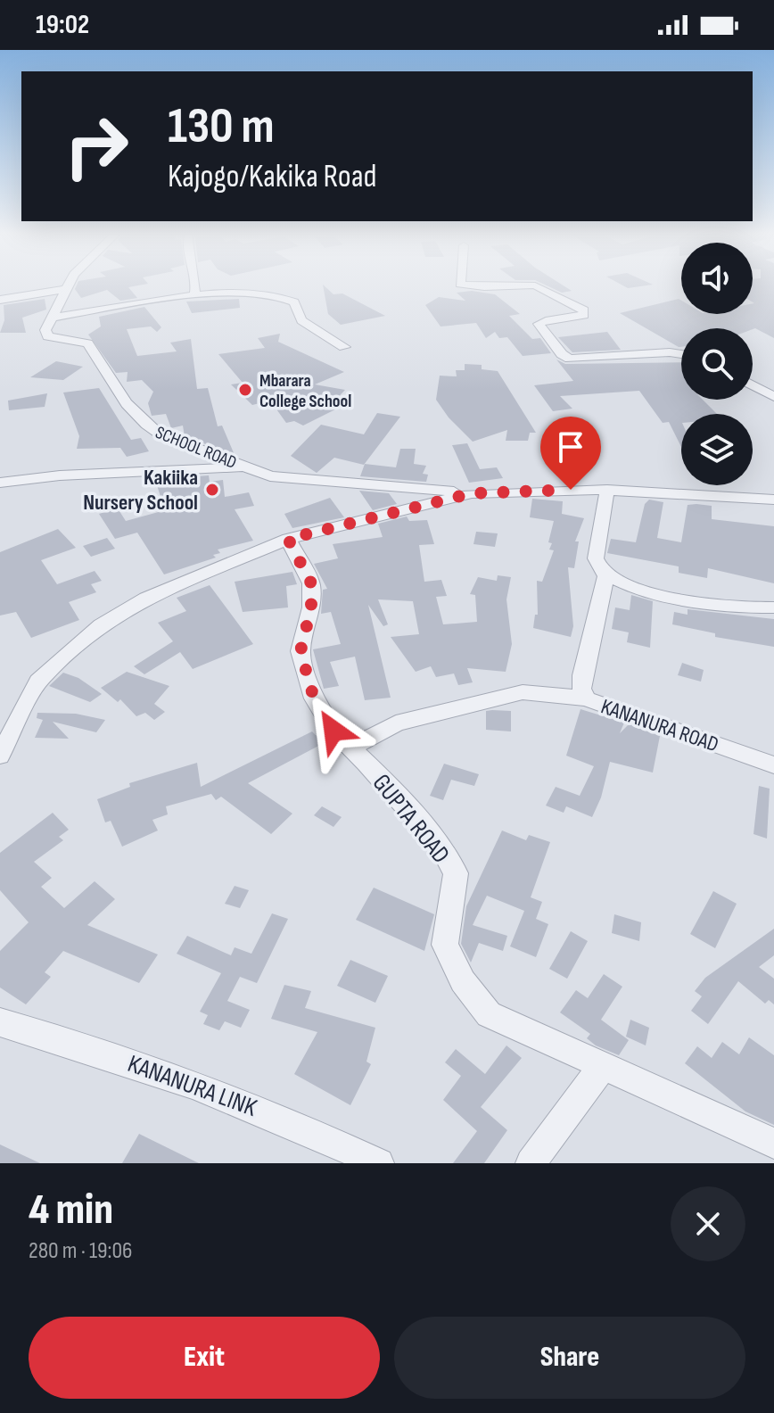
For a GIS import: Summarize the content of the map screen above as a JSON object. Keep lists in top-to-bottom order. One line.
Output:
{"streets":{"street":["SCHOOL ROAD","KANANURA ROAD","GUPTA ROAD","KANANURA LINK"]},"places":["Mbarara College School","Kakiika Nursery School"],"page":{"status":"19:02","turn":["130 m","Kajogo/Kakika Road"],"heading":["4 min","280 m · 19:06"],"buttons":["Exit","Share"]}}
